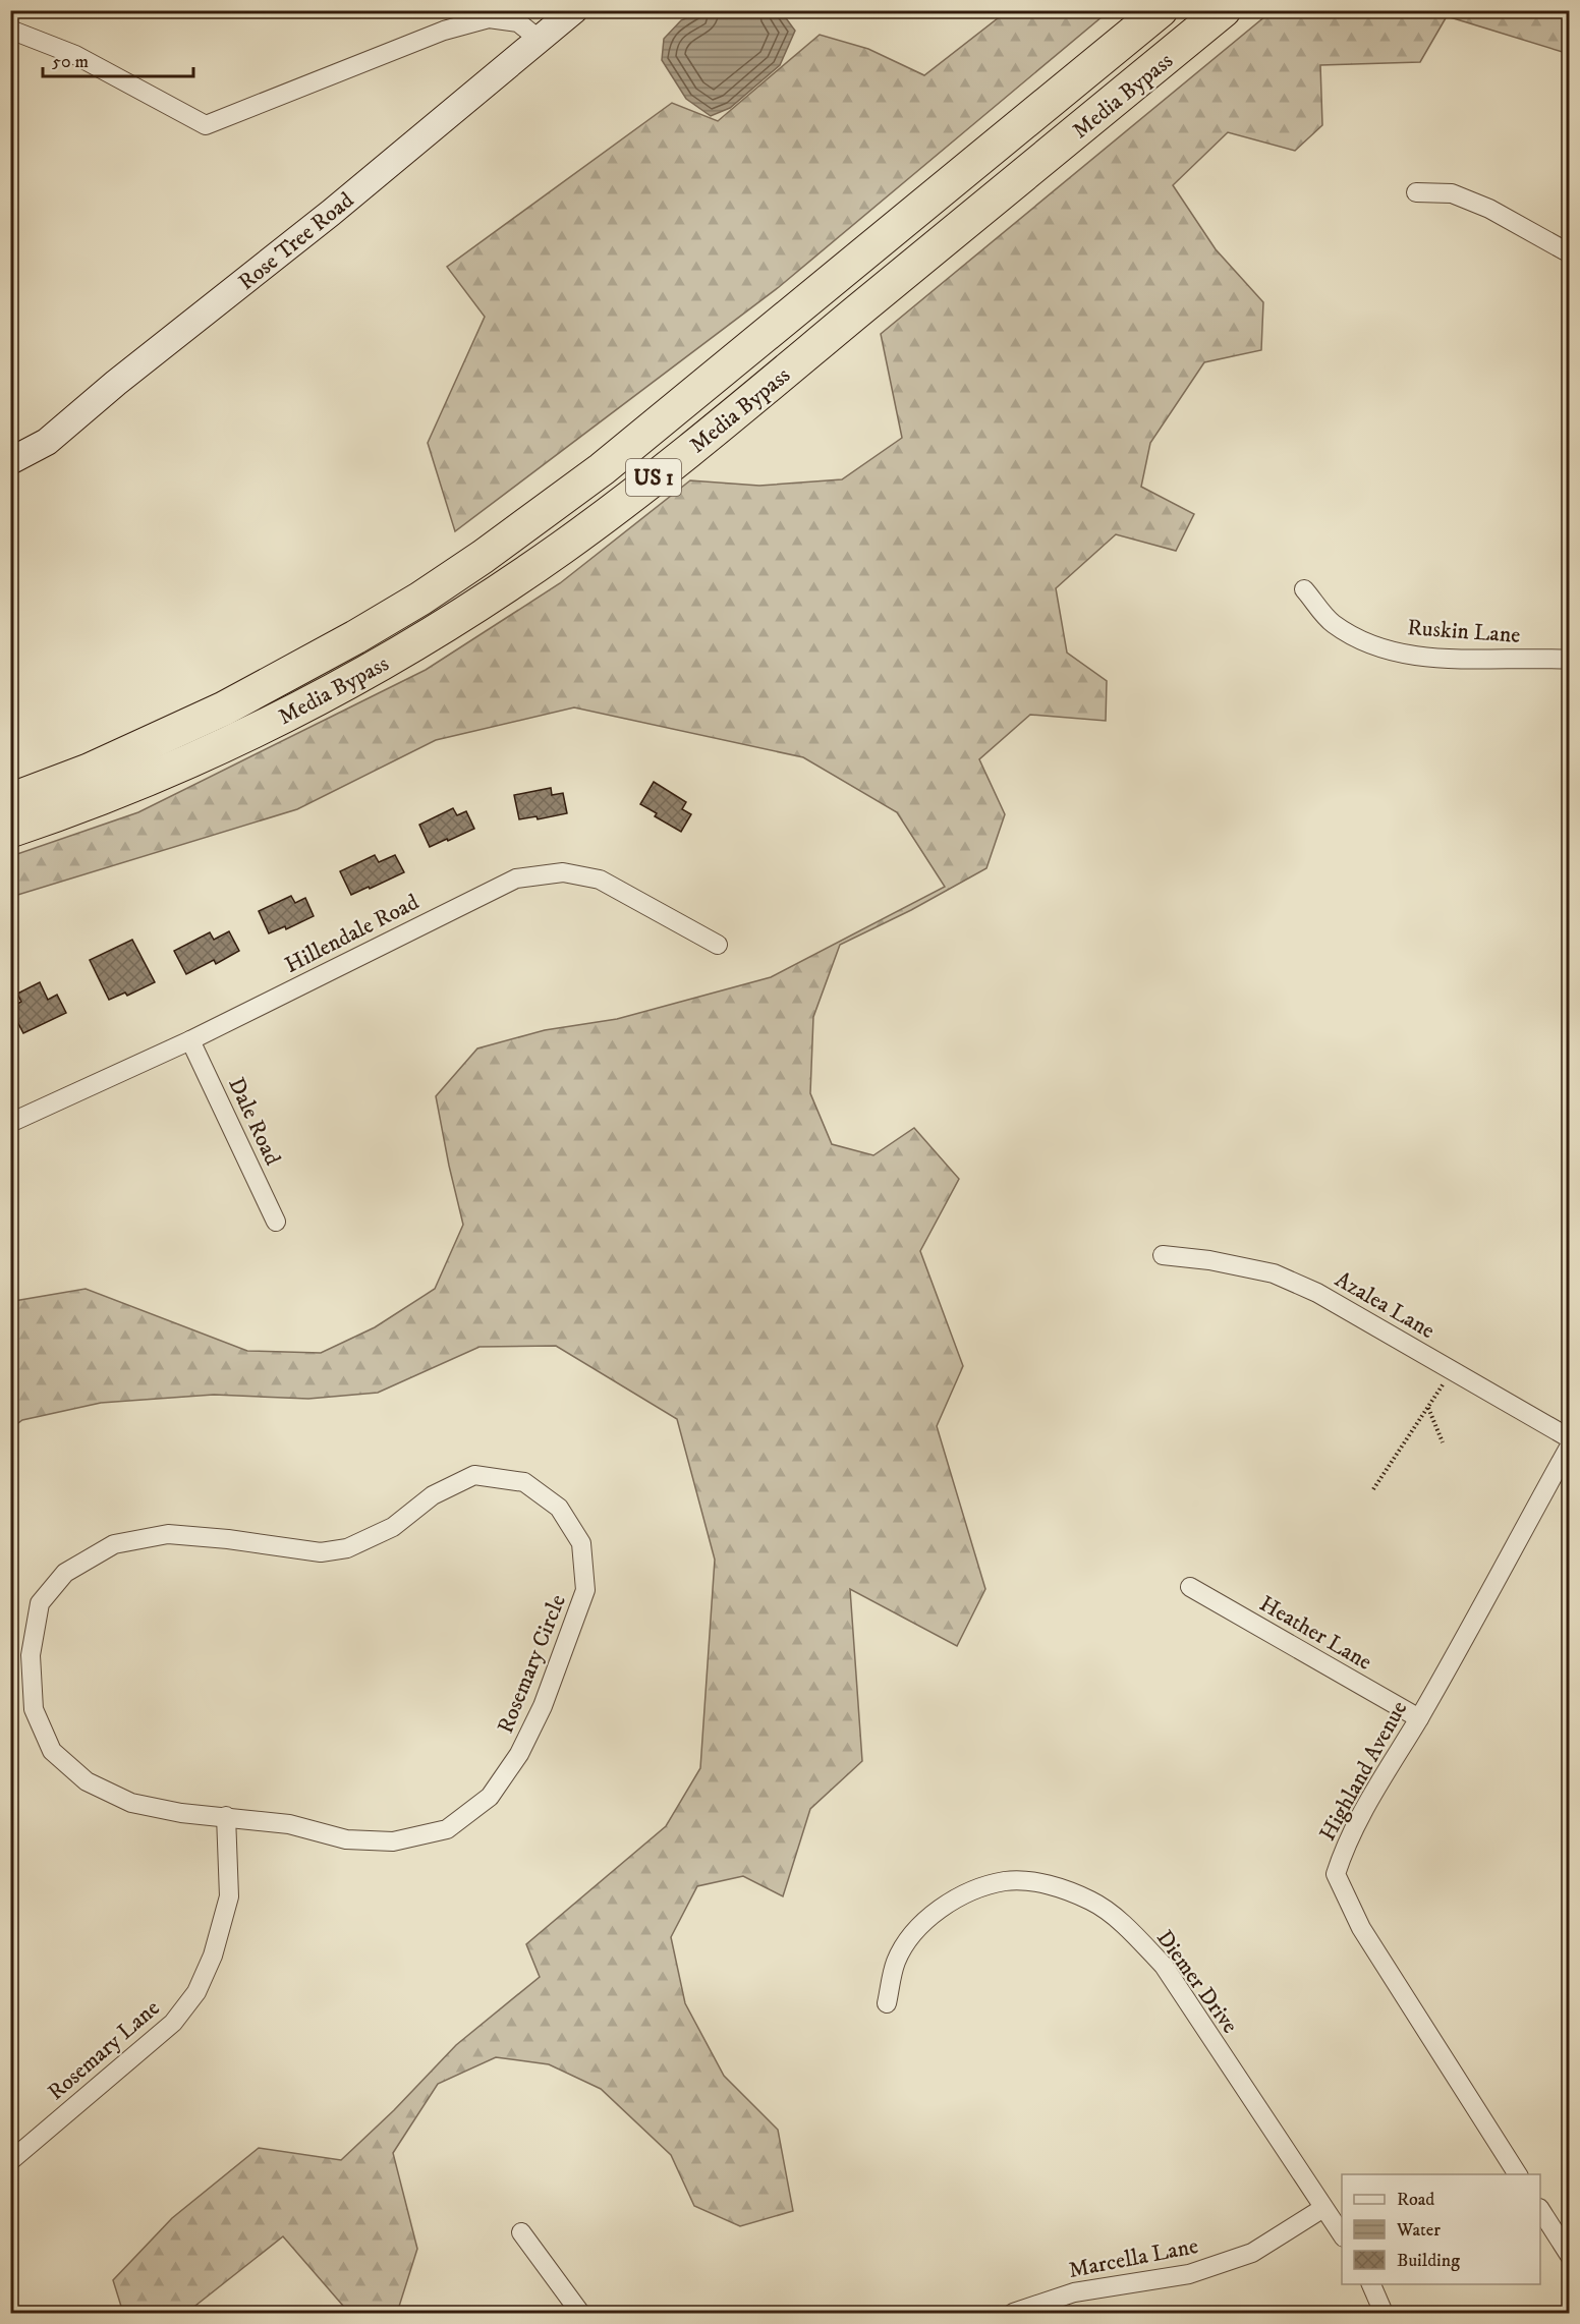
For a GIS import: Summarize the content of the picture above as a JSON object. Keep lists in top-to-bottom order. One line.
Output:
{"streets":{"highway":["Media Bypass","US 1"],"street":["Rose Tree Road","Ruskin Lane","Hillendale Road","Dale Road","Azalea Lane","Heather Lane","Rosemary Circle","Highland Avenue","Diemer Drive","Rosemary Lane","Marcella Lane"]},"crossings":[["Hillendale Road","Dale Road"],["Heather Lane","Highland Avenue"],["Rosemary Circle","Rosemary Lane"],["Diemer Drive","Marcella Lane"]],"legend":["Road","Water","Building"],"scale_bar":"50 m"}
